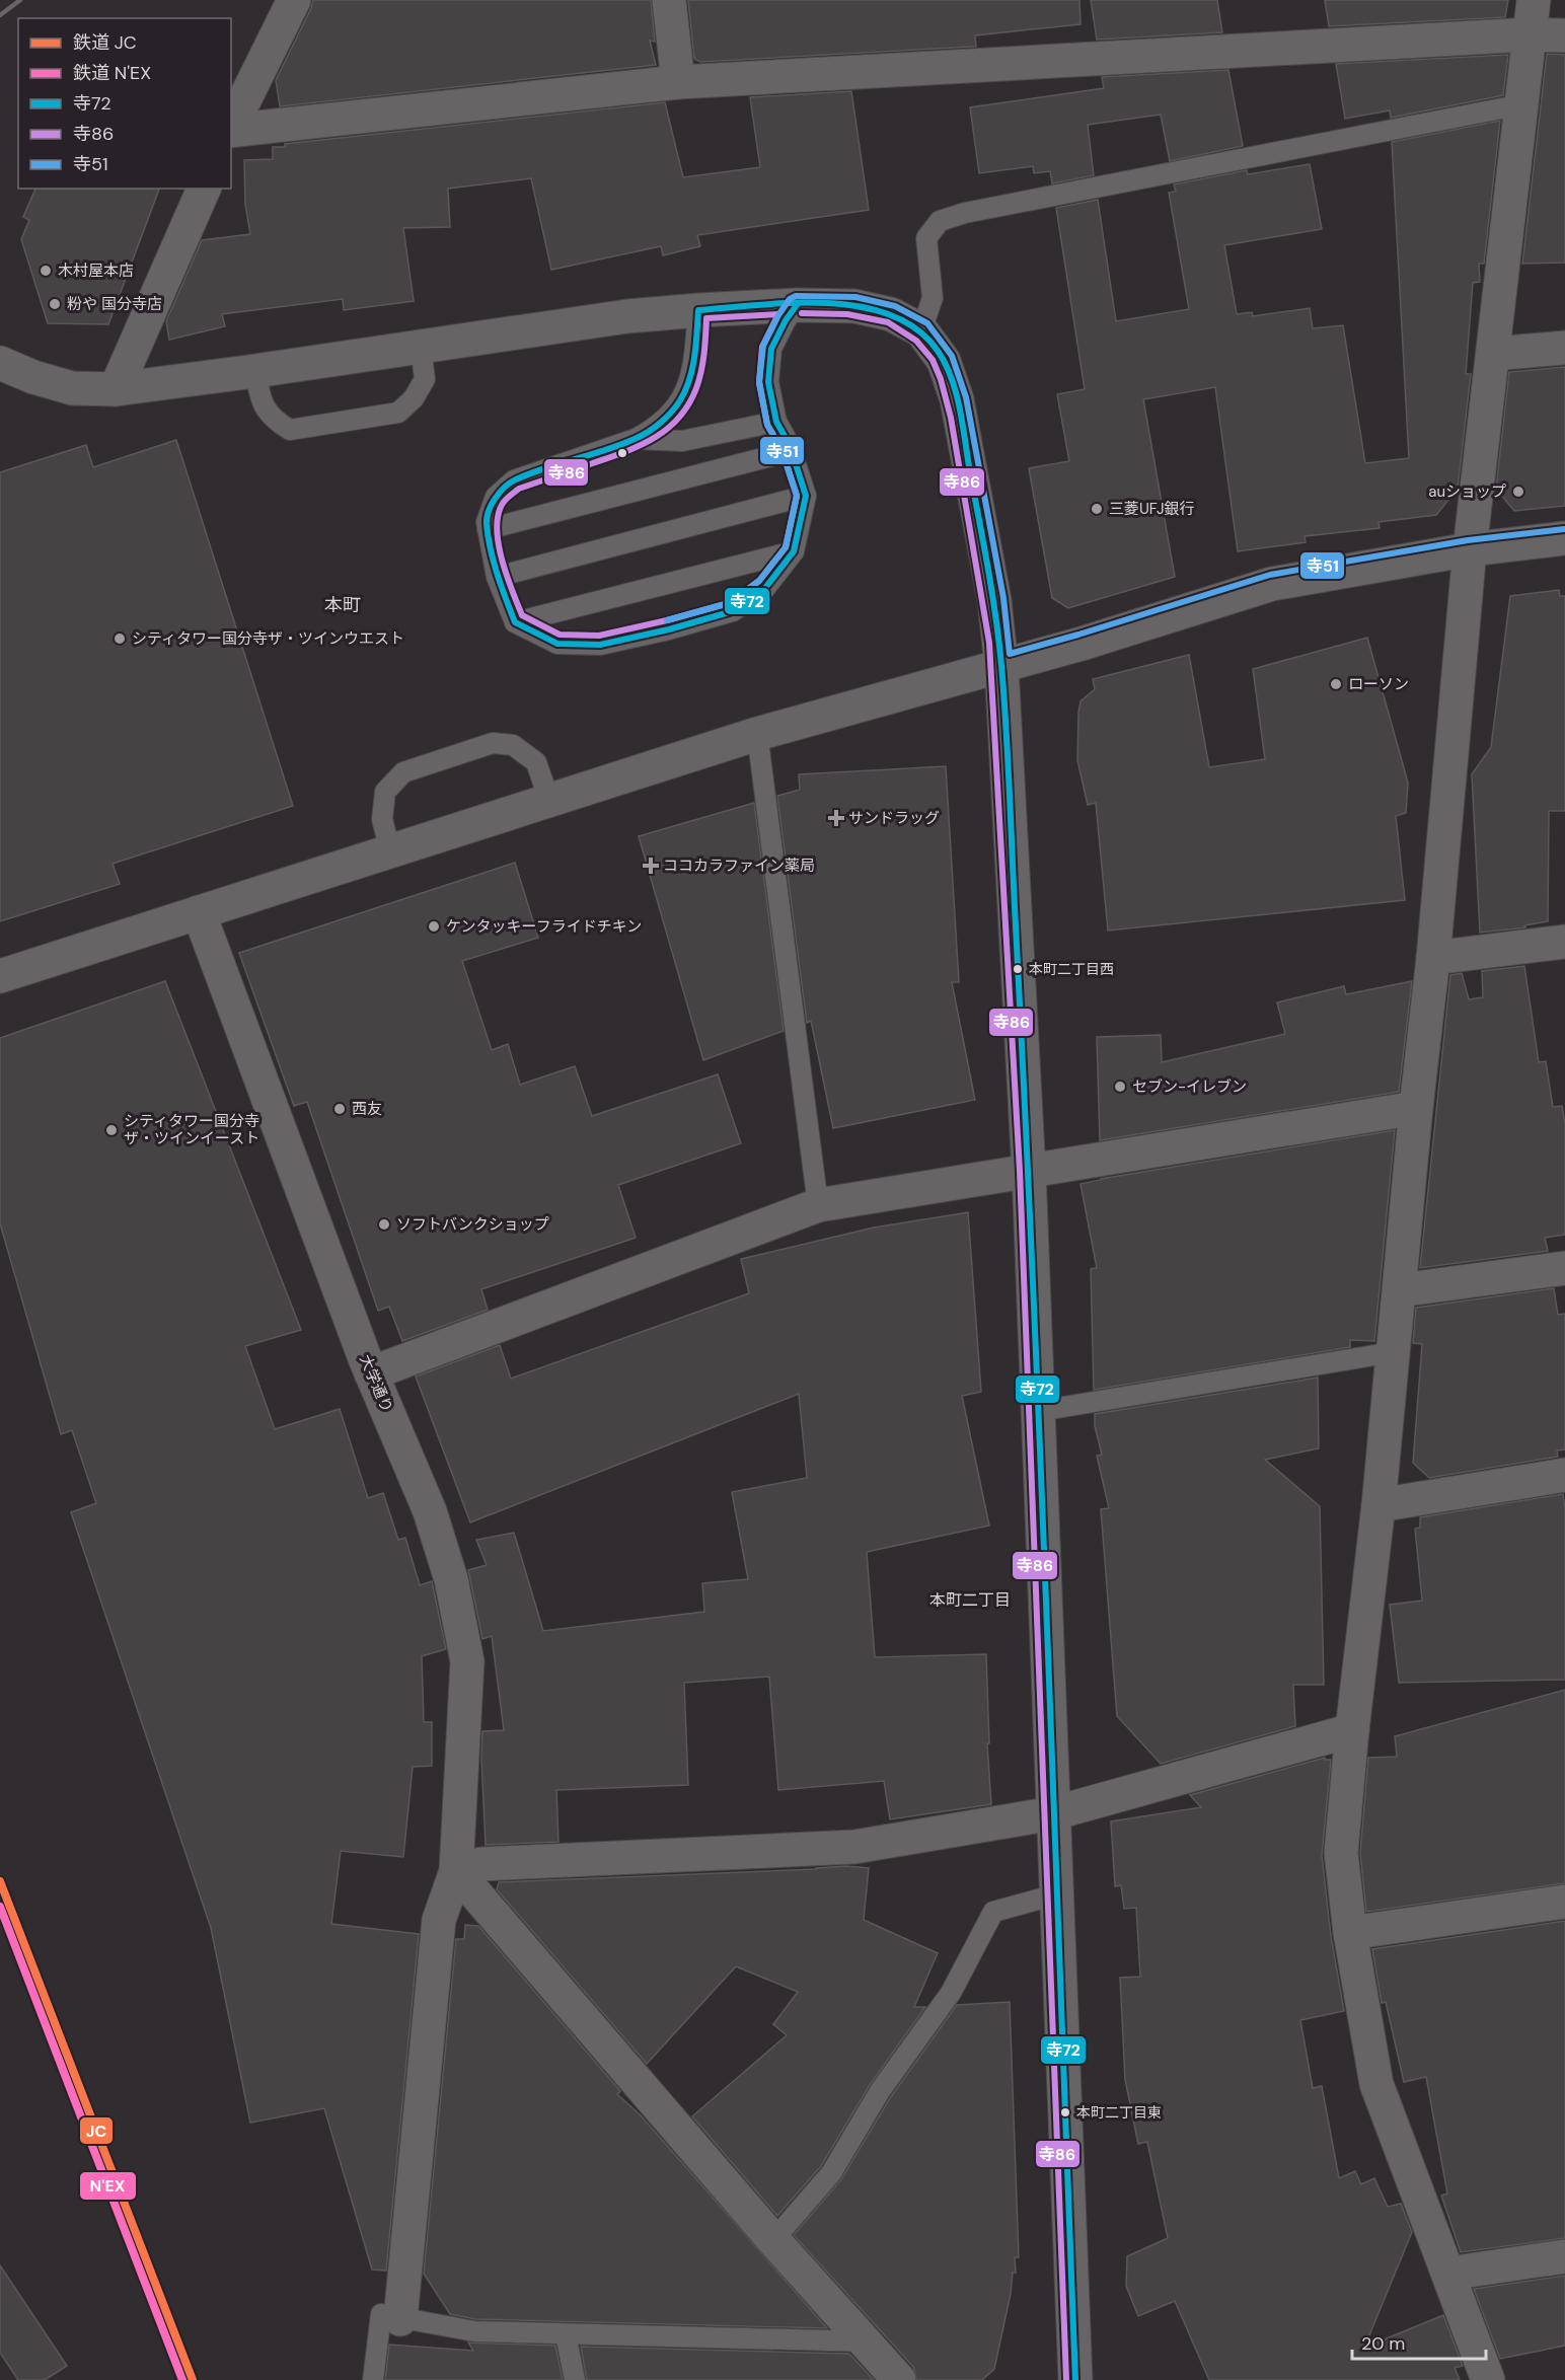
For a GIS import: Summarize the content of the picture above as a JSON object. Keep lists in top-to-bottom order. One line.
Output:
{"streets":{"street":["大学通り"]},"districts":["本町","本町二丁目"],"places":{"other":["木村屋本店","粉や 国分寺店","auショップ","三菱UFJ銀行","シティタワー国分寺ザ・ツインウエスト","ローソン","ケンタッキーフライドチキン","本町二丁目西","セブン-イレブン","西友","シティタワー国分寺 ザ・ツインイースト","ソフトバンクショップ","本町二丁目東"],"health":["サンドラッグ","ココカラファイン薬局"]},"lines":["transit line 寺51","transit line 寺72","transit line 寺86","rail line JC","rail line N'EX"],"legend":["鉄道 JC","鉄道 N'EX","寺72","寺86","寺51"],"scale_bar":"20 m"}
